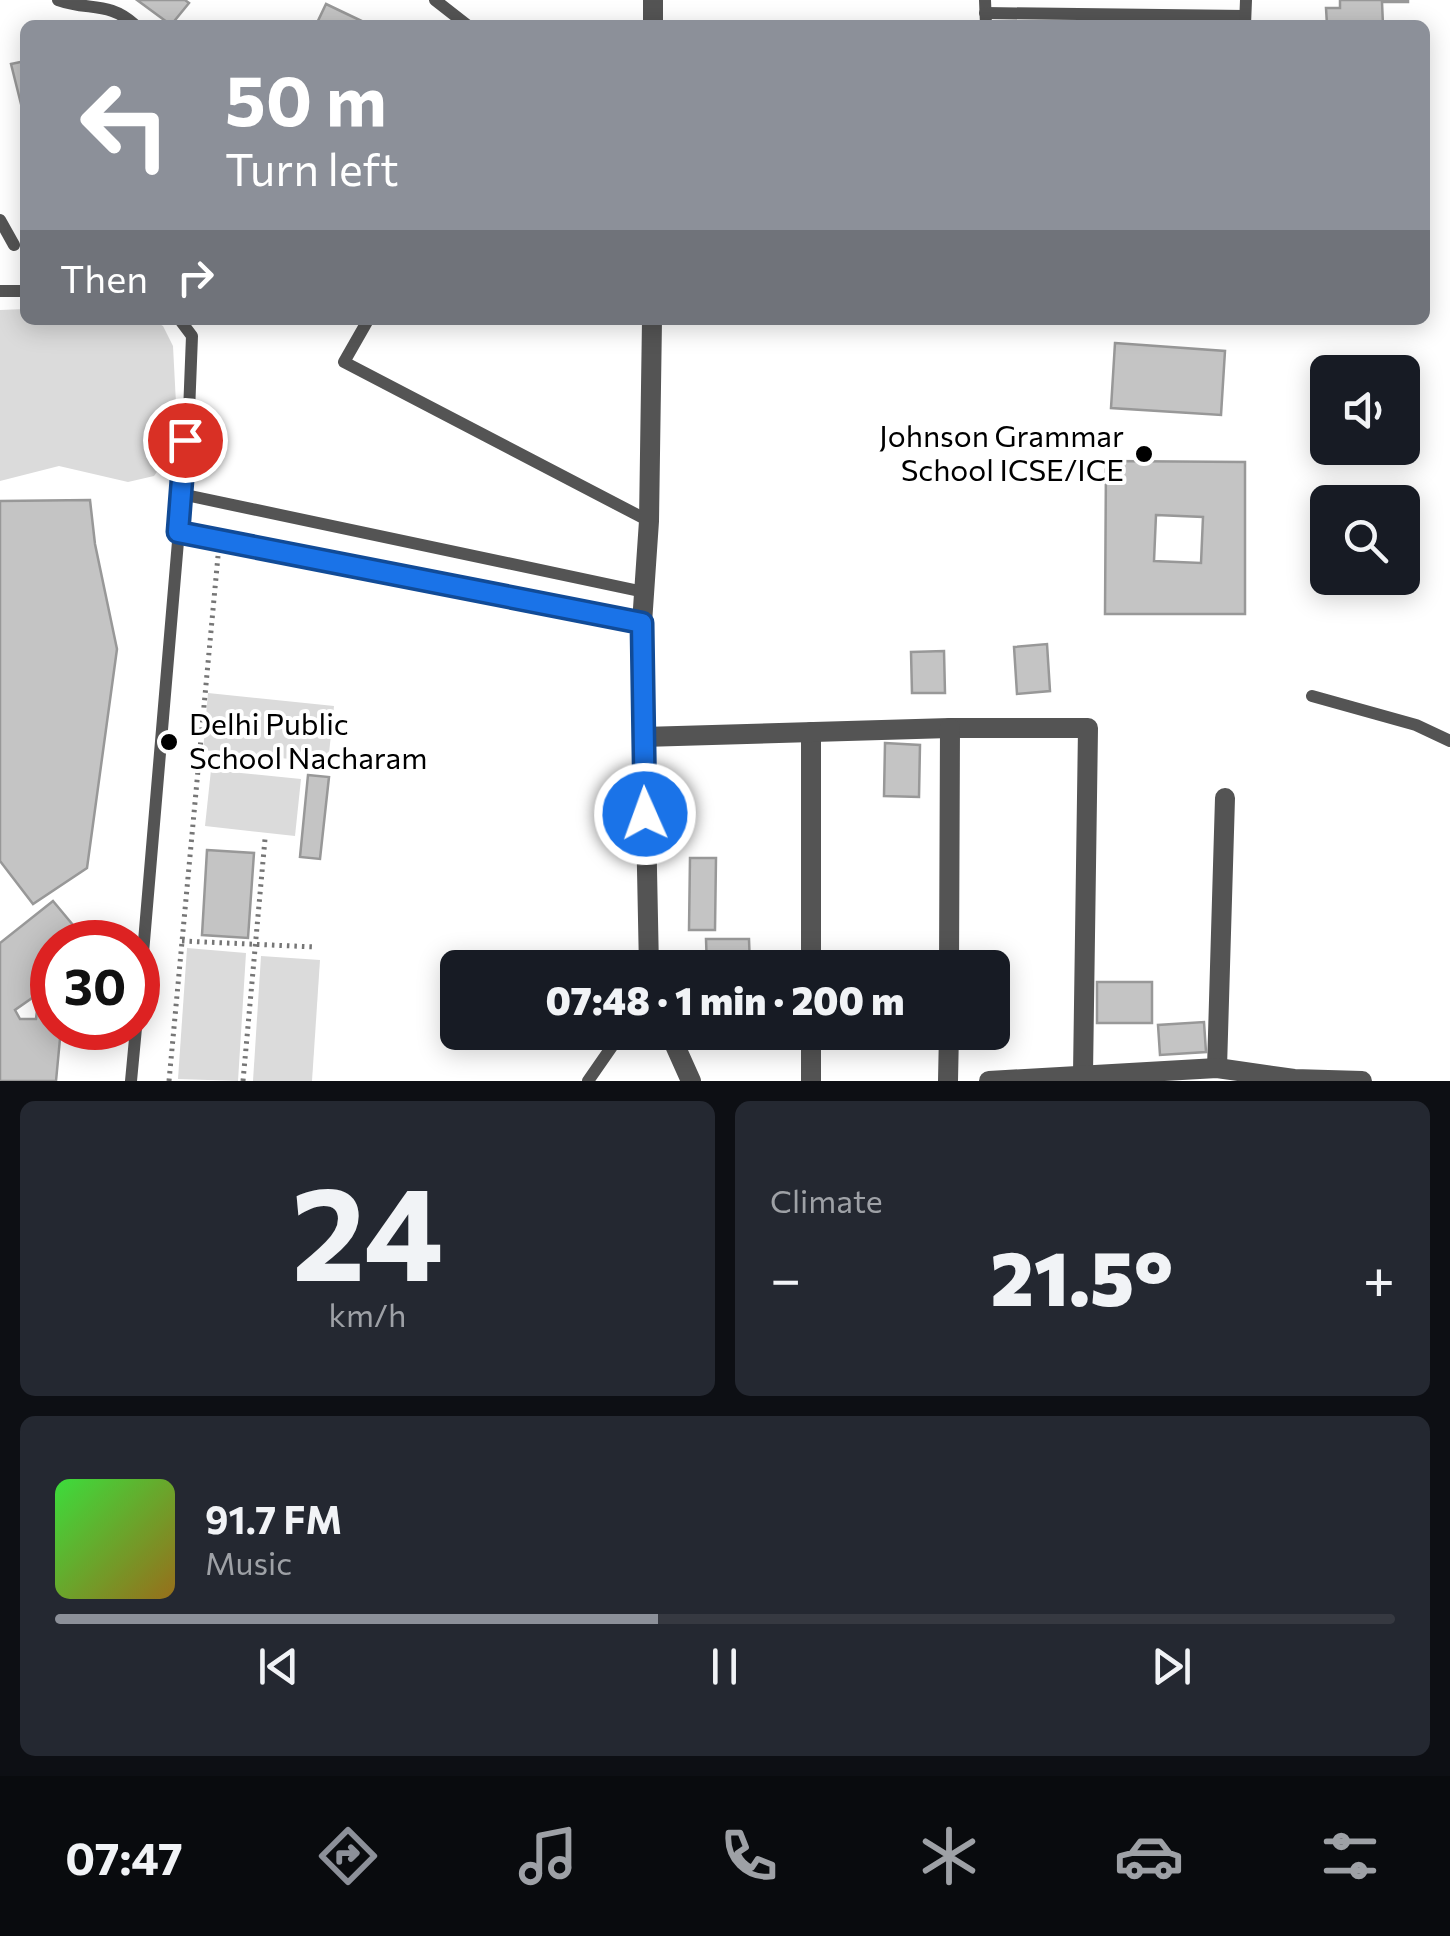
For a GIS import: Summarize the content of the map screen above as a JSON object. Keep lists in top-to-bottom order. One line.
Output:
{"places":["Johnson Grammar School ICSE/ICE","Delhi Public School Nacharam"],"page":{"turn":["50 m","Turn left"],"then":"Then","limit":"30","trip":"07:48 · 1 min · 200 m","tile":[["24","km/h"],"Climate"],"heat":["−","21.5°","+"],"song":["91.7 FM","Music"],"tabs":"07:47"}}
